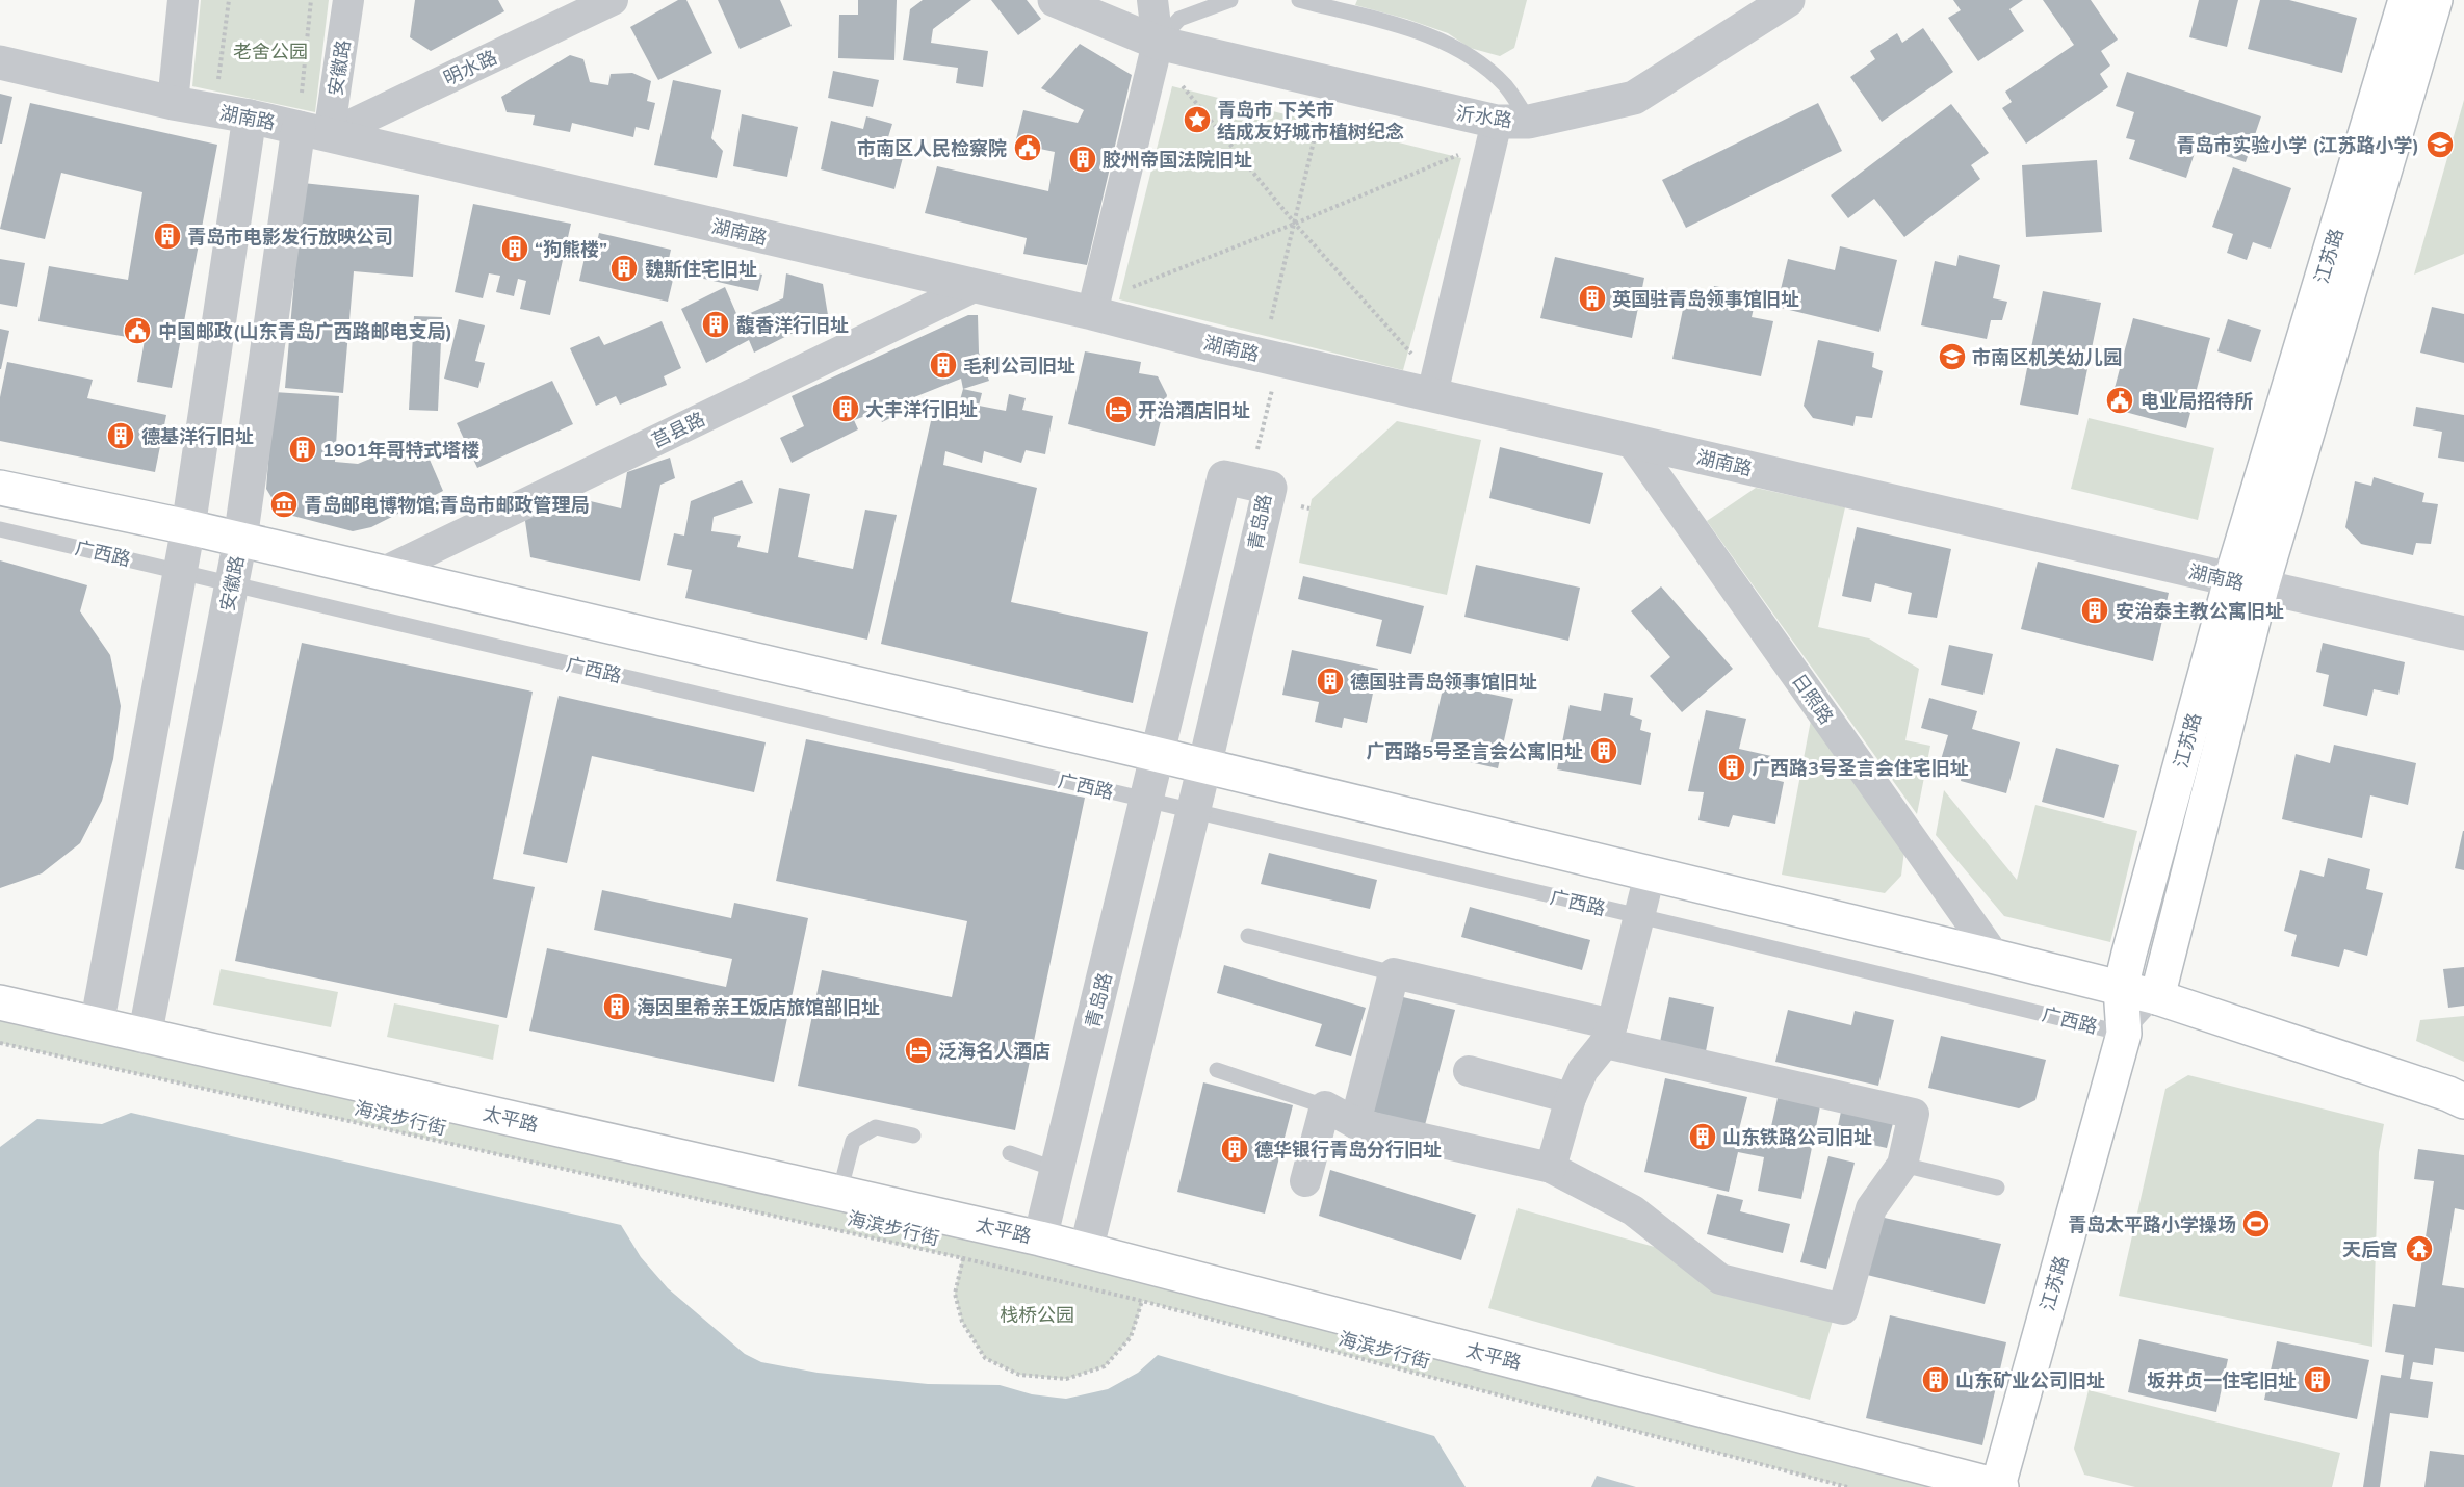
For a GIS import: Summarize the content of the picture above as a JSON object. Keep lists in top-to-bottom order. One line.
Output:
{"streets":{"main road":["江苏路","太平路"],"street":["安徽路","明水路","沂水路","湖南路","莒县路","青岛路","日照路"],"lane":["广西路"],"path":["海滨步行街"]},"crossings":[["安徽路","明水路"],["安徽路","湖南路"],["安徽路","广西路"],["安徽路","太平路"],["明水路","湖南路"],["湖南路","江苏路"],["湖南路","莒县路"],["湖南路","日照路"],["江苏路","广西路"],["江苏路","太平路"],["青岛路","广西路"],["青岛路","太平路"]],"parks":["老舍公园","栈桥公园"],"places":{"place":["青岛市 下关市 结成友好城市植树纪念"],"school or university":["青岛市实验小学 (江苏路小学)","市南区机关幼儿园"],"public building":["市南区人民检察院","中国邮政(山东青岛广西路邮电支局)","电业局招待所"],"building":["胶州帝国法院旧址","青岛市电影发行放映公司","“狗熊楼”","魏斯住宅旧址","英国驻青岛领事馆旧址","馥香洋行旧址","毛利公司旧址","大丰洋行旧址","德基洋行旧址","1901年哥特式塔楼","安治泰主教公寓旧址","德国驻青岛领事馆旧址","广西路5号圣言会公寓旧址","广西路3号圣言会住宅旧址","海因里希亲王饭店旅馆部旧址","山东铁路公司旧址","德华银行青岛分行旧址","山东矿业公司旧址","坂井贞一住宅旧址"],"hotel":["开治酒店旧址","泛海名人酒店"],"museum":["青岛邮电博物馆;青岛市邮政管理局"],"sports":["青岛太平路小学操场"],"temple":["天后宫"]}}
